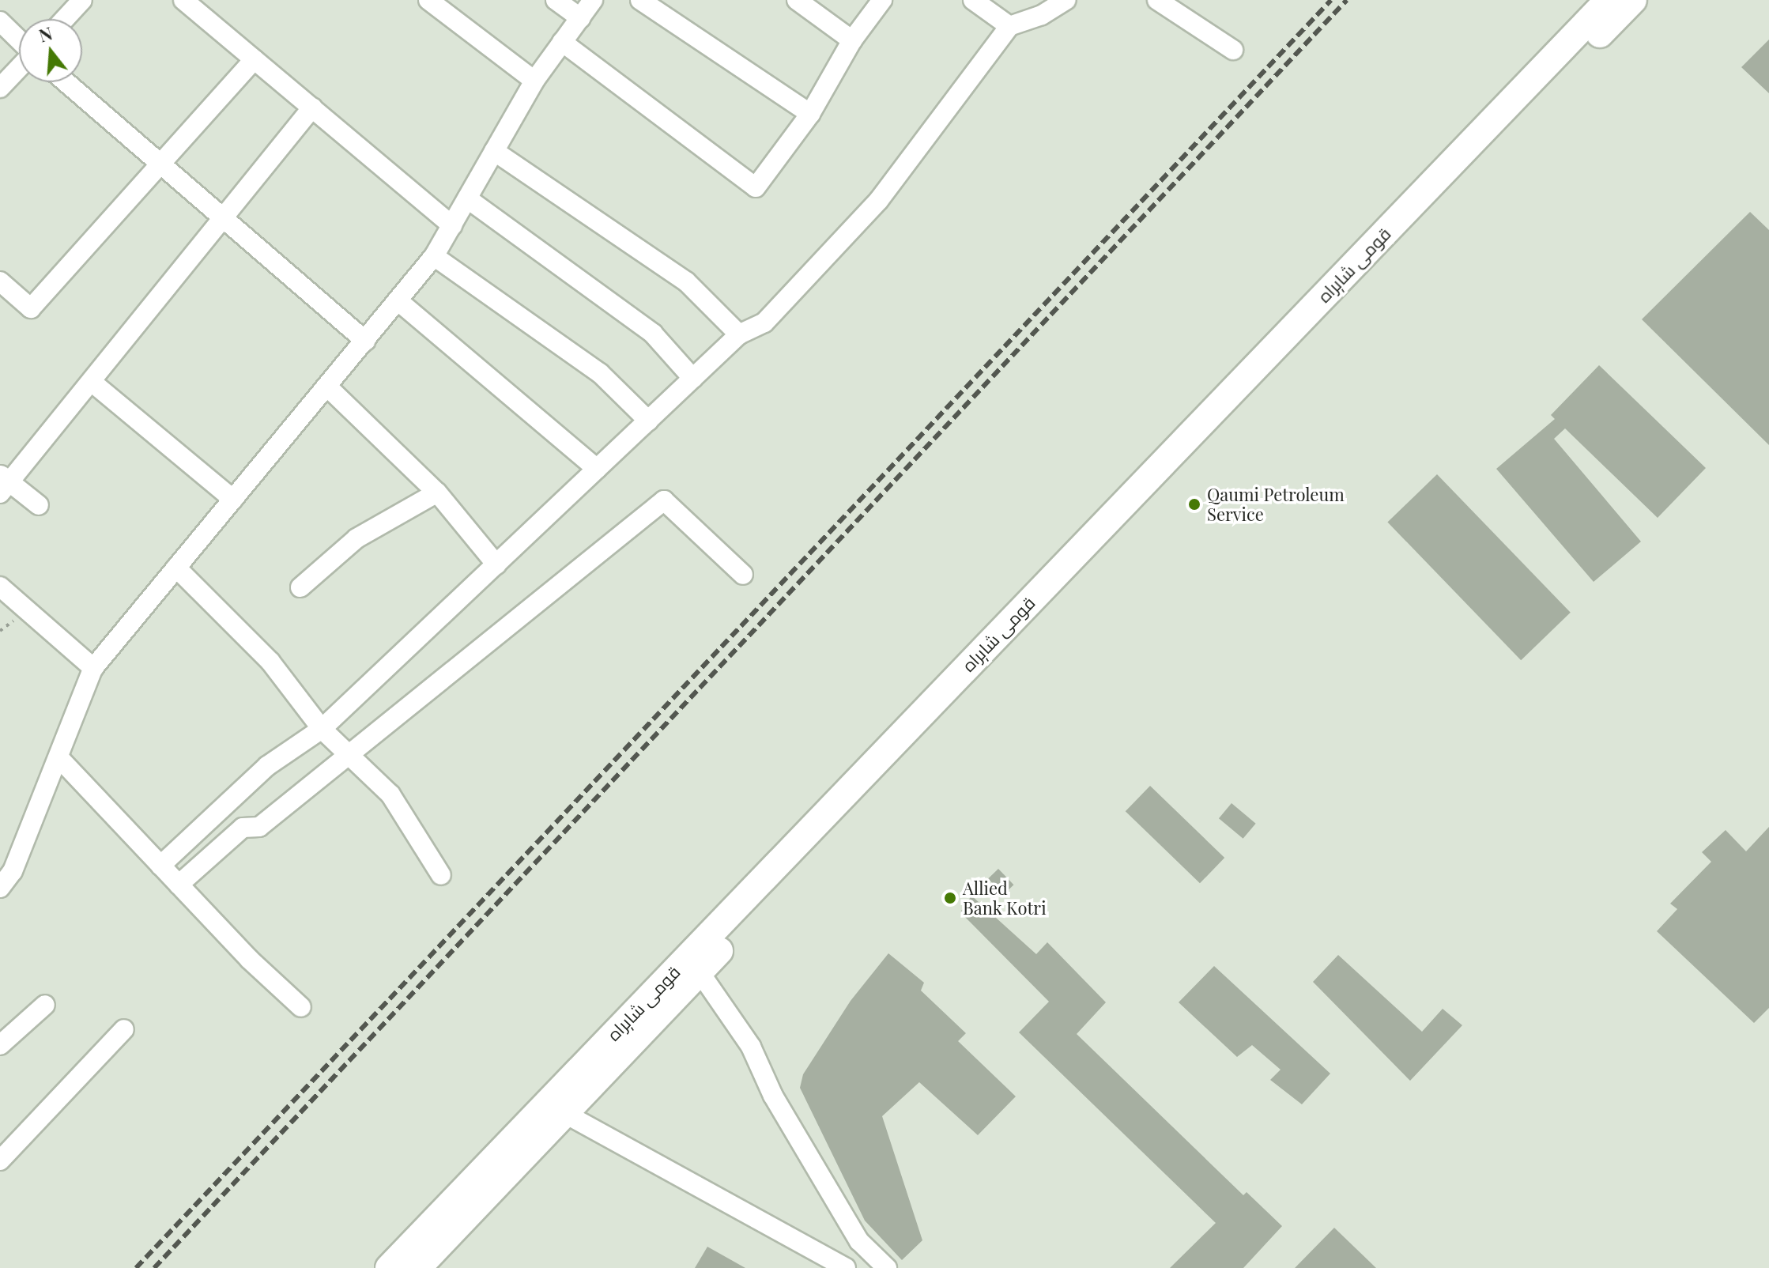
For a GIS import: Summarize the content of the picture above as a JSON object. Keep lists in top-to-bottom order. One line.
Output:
{"streets":{"highway":["قومی شاہراہ"]},"places":["Qaumi Petroleum Service","Allied Bank Kotri"],"north":"top"}
